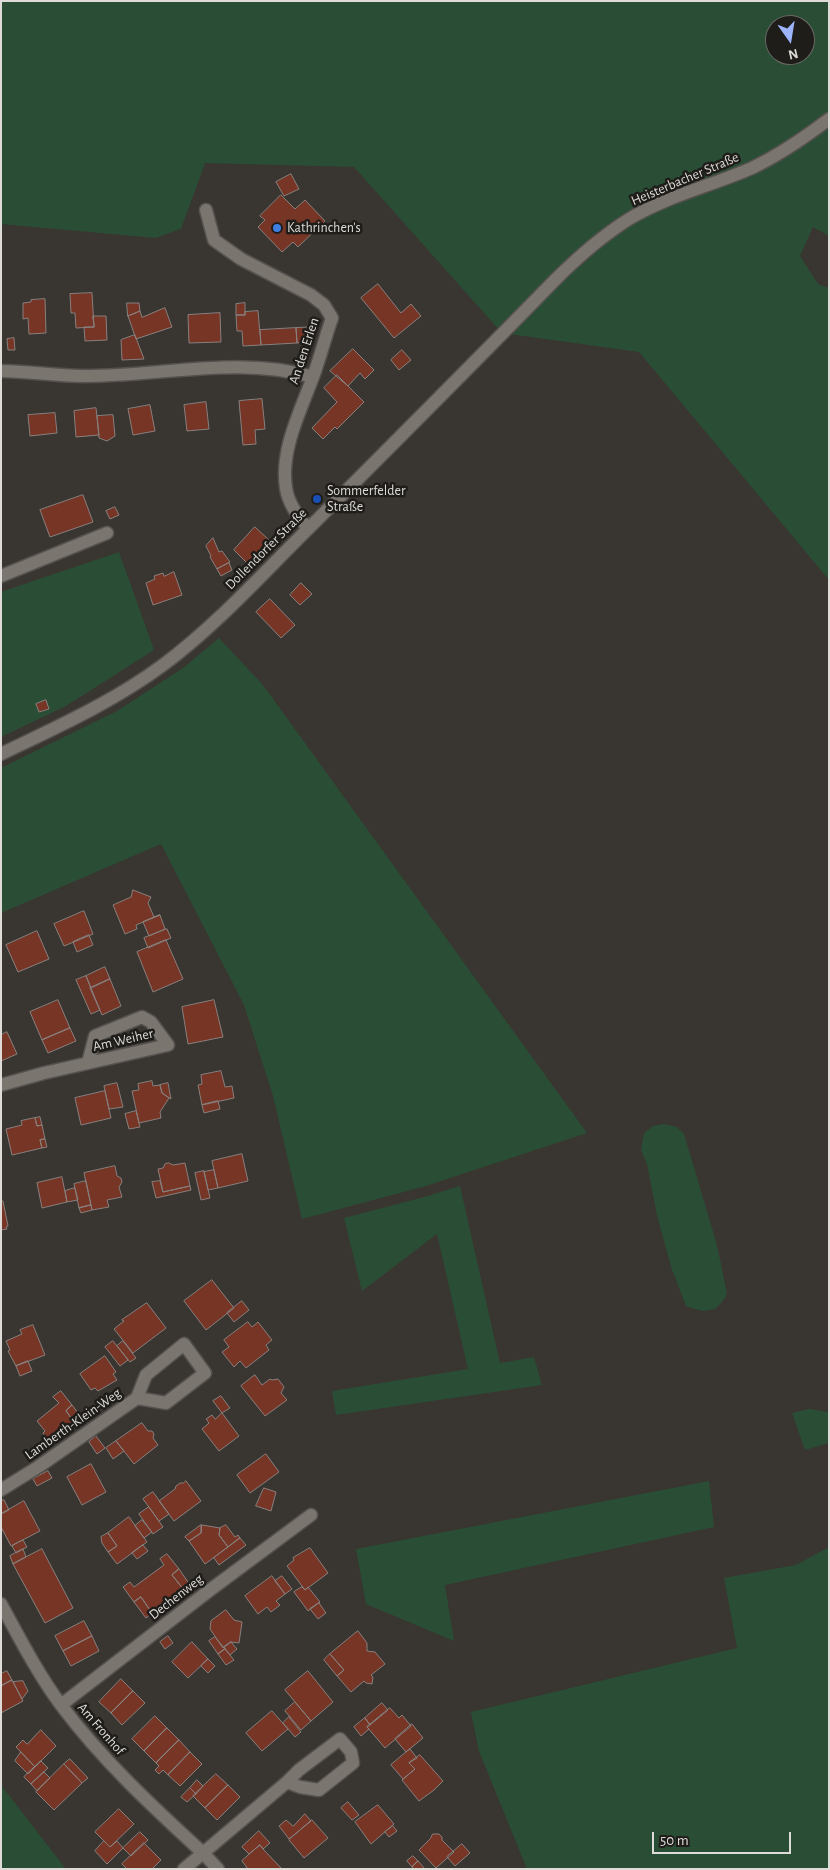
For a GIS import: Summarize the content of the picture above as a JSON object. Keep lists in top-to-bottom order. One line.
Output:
{"streets":{"street":["Heisterbacher Straße","An den Erlen","Dollendorfer Straße","Am Weiher","Lamberth-Klein-Weg","Dechenweg","Am Fronhof"]},"crossings":[["Heisterbacher Straße","Dollendorfer Straße"],["An den Erlen","Dollendorfer Straße"],["Dechenweg","Am Fronhof"]],"places":["Kathrinchen's","Sommerfelder Straße"],"scale_bar":"50 m","north":"bottom"}
